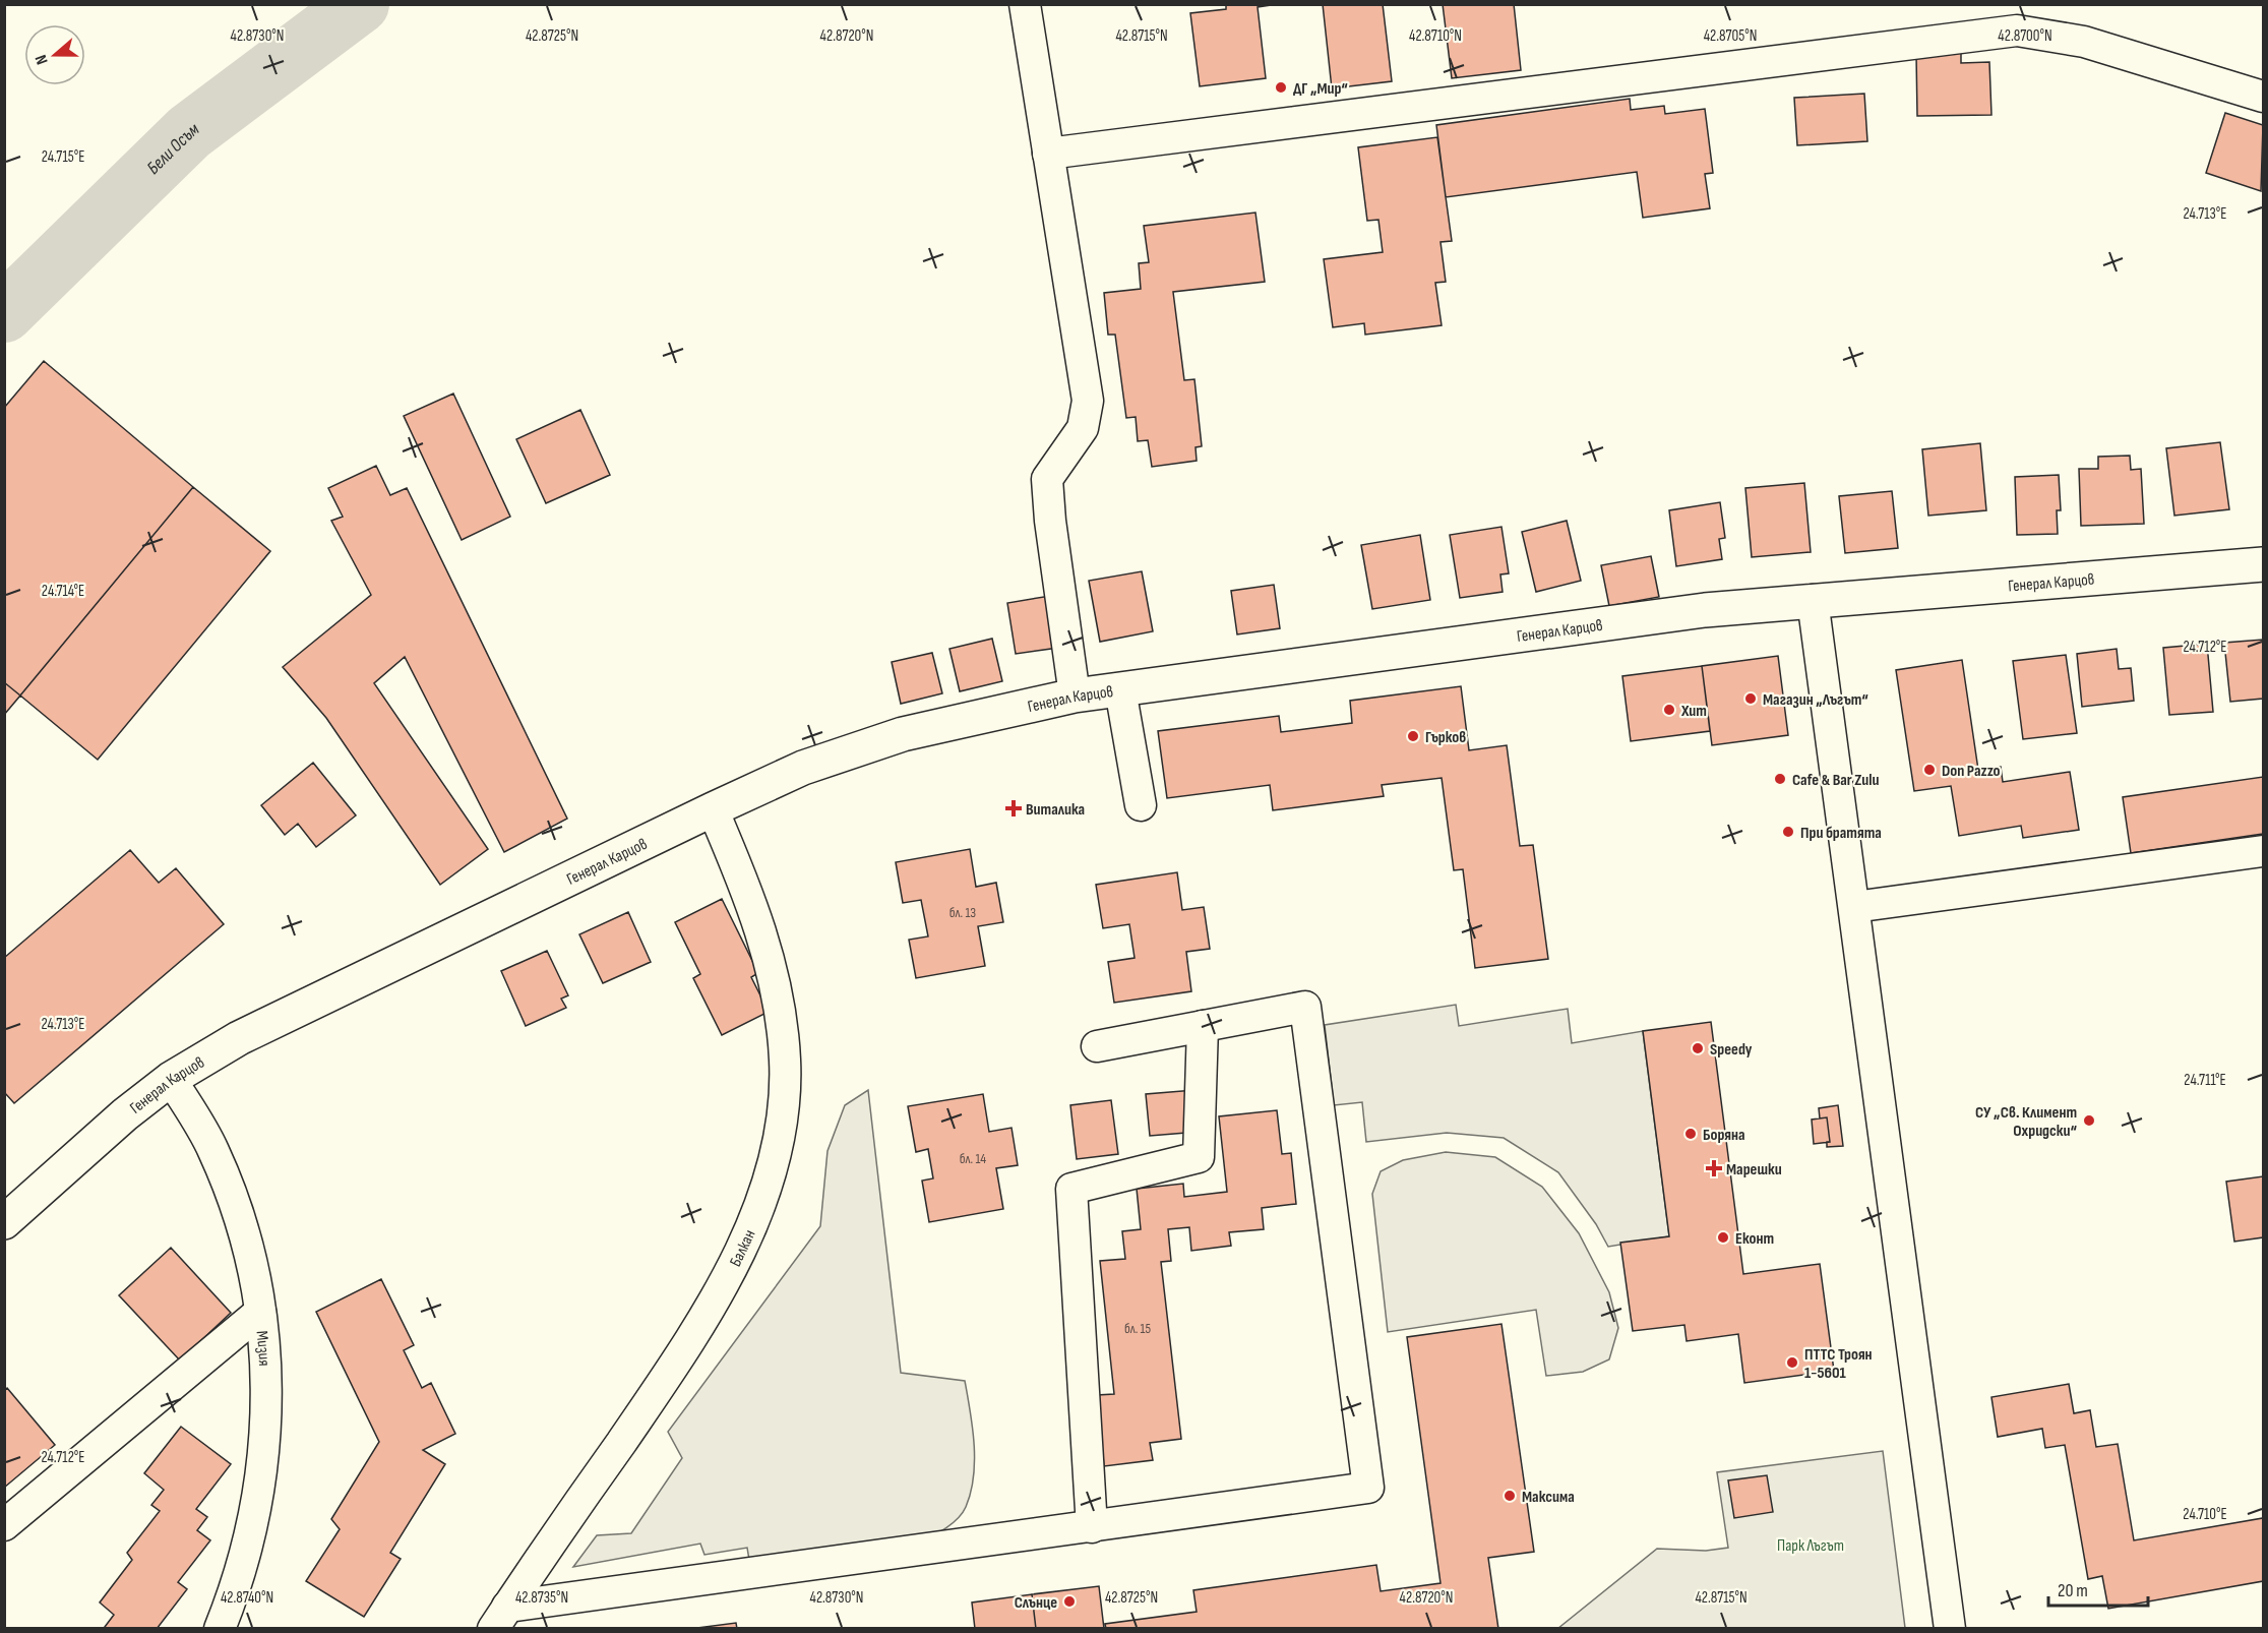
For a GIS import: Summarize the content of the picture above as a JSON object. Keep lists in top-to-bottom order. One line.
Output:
{"streets":{"main road":["Генерал Карцов"],"street":["Балкан","Мизия"]},"crossings":[["Генерал Карцов","Балкан"],["Генерал Карцов","Мизия"]],"water":["Бели Осъм"],"parks":["Парк Лъгът"],"places":{"other":["ДГ „Мир“","Магазин „Лъгът“","Хит","Гърков","Don Pazzo","Cafe & Bar Zulu","При братята","Speedy","СУ „Св. Климент Охридски“","Боряна","Еконт","ПТТС Троян 1-5601","Максима","Слънце"],"health":["Виталика","Марешки"]},"house_numbers":["бл. 13","бл. 14","бл. 15"],"scale_bar":"20 m","north":"left","coordinates":["42.8705°N","42.8730°N","42.8725°N","42.8720°N","42.8715°N","42.8710°N","42.8700°N","24.715°E","24.713°E","24.714°E","24.712°E","24.711°E","24.710°E","42.8740°N","42.8735°N"]}
